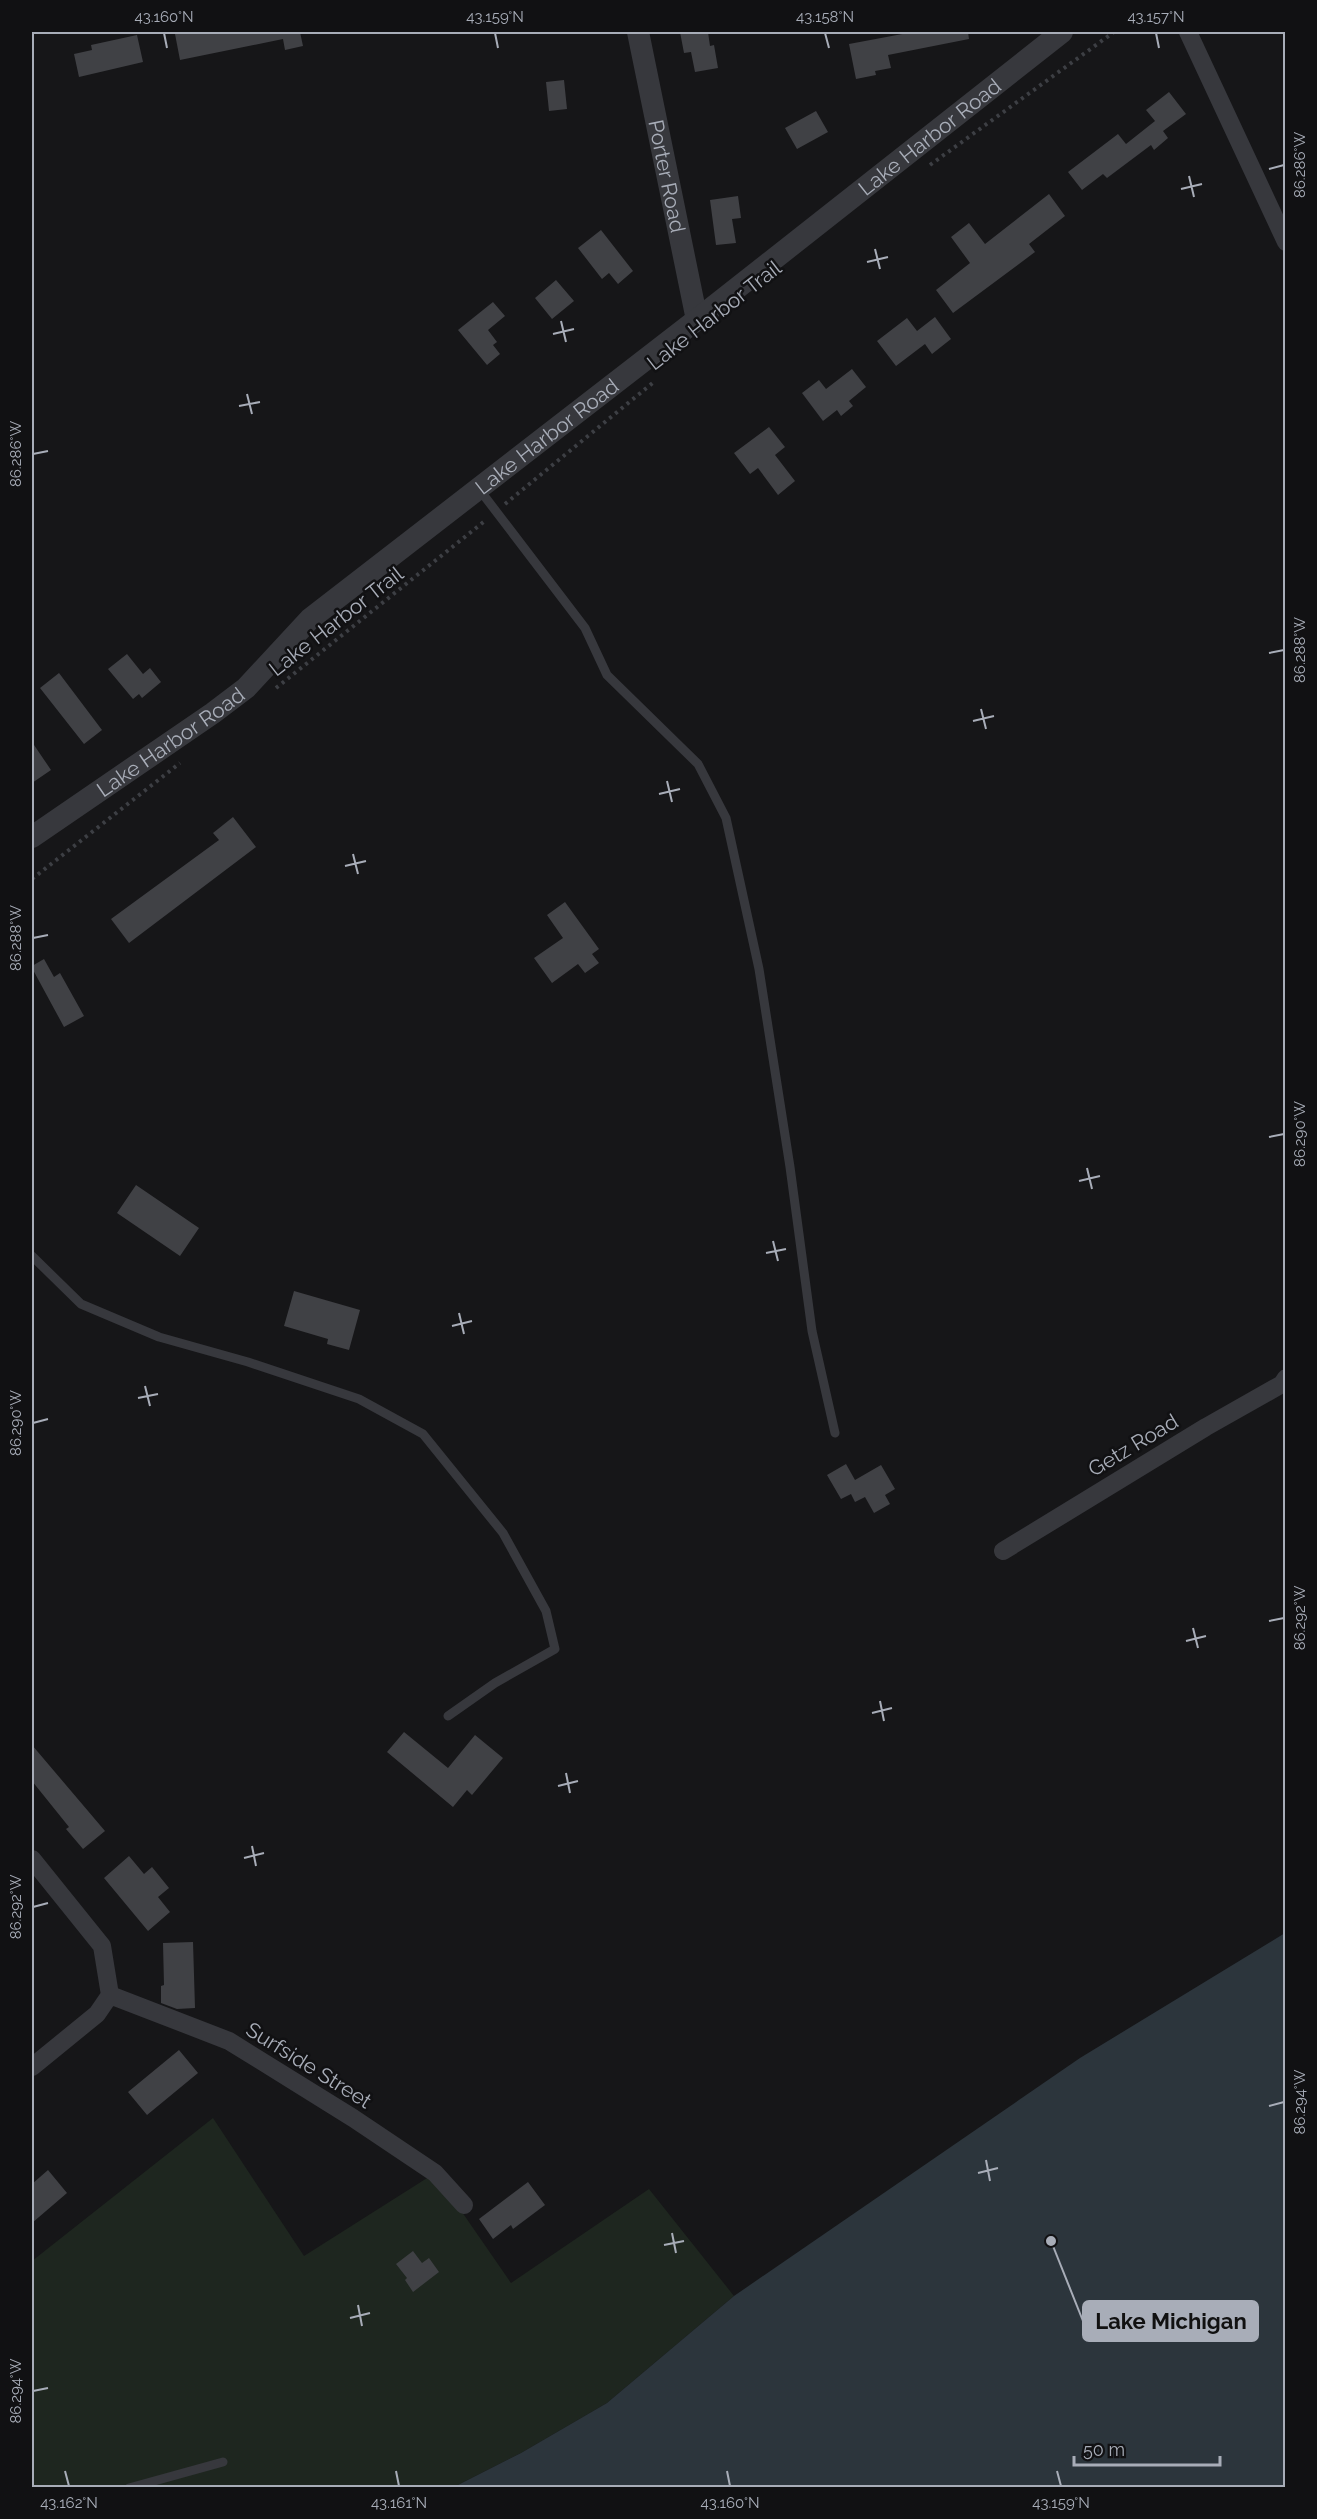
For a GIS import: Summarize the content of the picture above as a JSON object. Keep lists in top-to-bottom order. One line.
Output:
{"streets":{"street":["Lake Harbor Road","Porter Road","Getz Road","Surfside Street"],"path":["Lake Harbor Trail"]},"crossings":[["Lake Harbor Road","Porter Road"]],"places":["Lake Michigan"],"scale_bar":"50 m","coordinates":["43.160°N","43.159°N","43.158°N","43.157°N","86.286°W","86.288°W","86.290°W","86.292°W","86.294°W","43.162°N","43.161°N"]}
